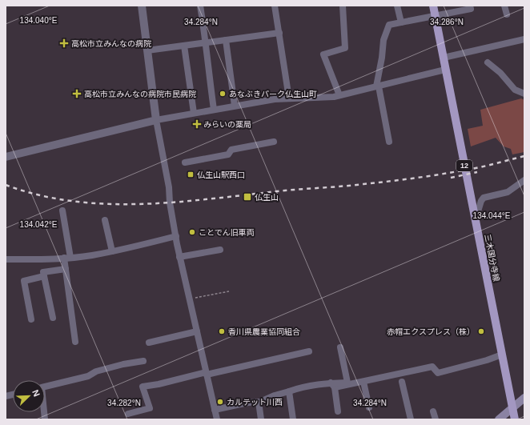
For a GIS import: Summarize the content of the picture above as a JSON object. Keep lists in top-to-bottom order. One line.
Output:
{"streets":{"main road":["12","三木国分寺線"]},"places":{"health":["高松市立みんなの病院","高松市立みんなの病院市民病院","みらいの薬局"],"other":["あなぶきパーク仏生山町","ことでん旧車両","香川県農業協同組合","赤帽エクスプレス（株）","カルテット川西"],"transit":["仏生山駅西口","仏生山"]},"north":"top right","coordinates":["134.040°E","34.286°N","34.284°N","134.044°E","134.042°E","34.282°N"]}
